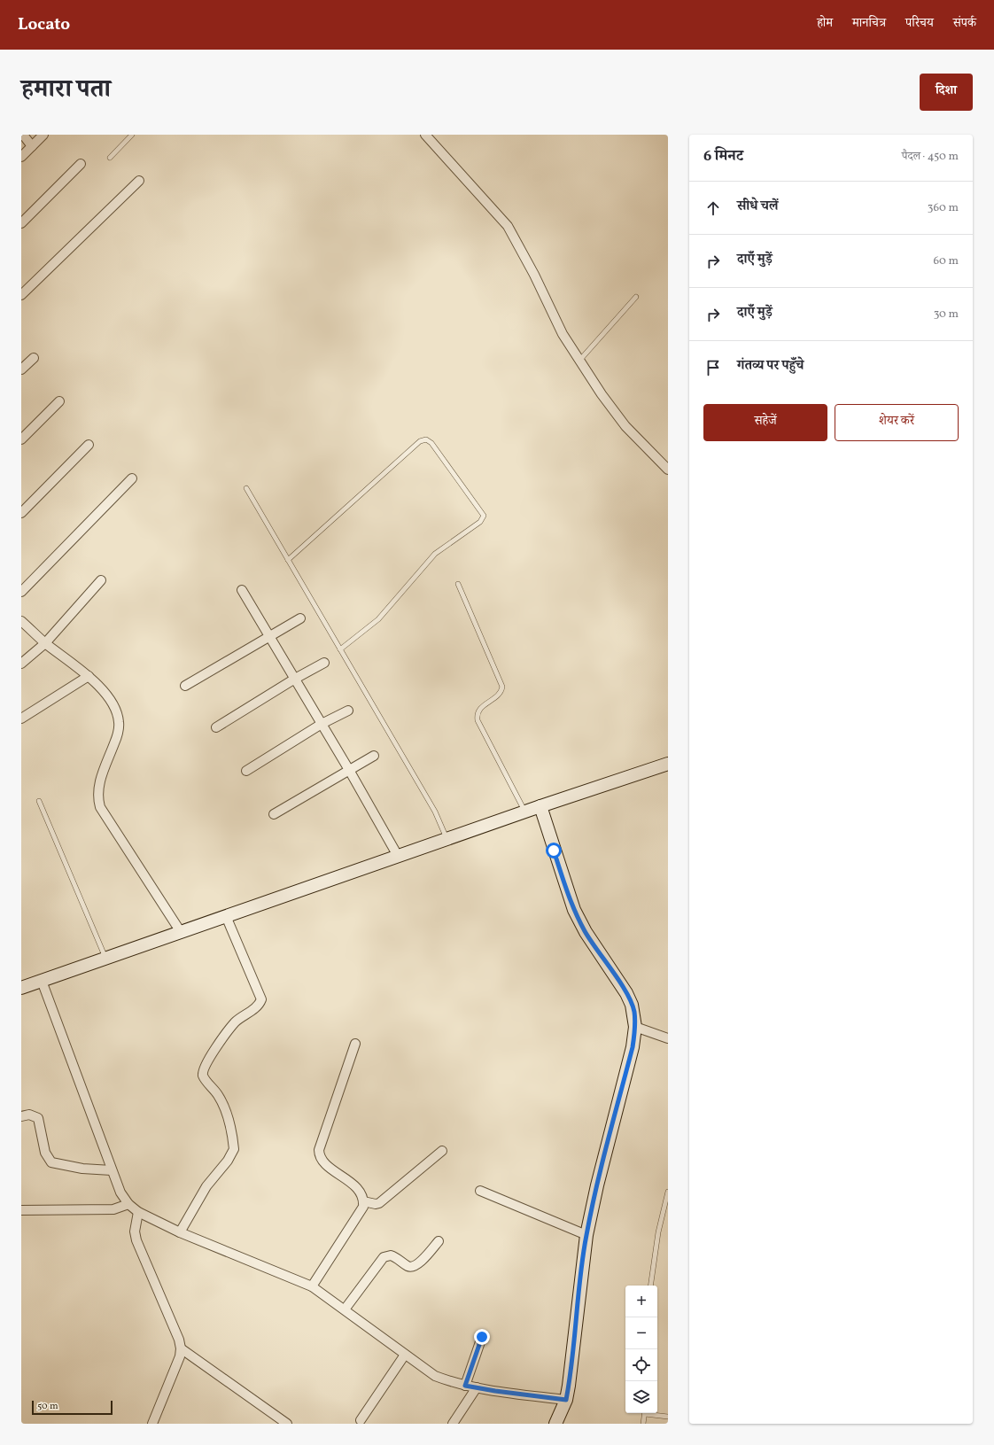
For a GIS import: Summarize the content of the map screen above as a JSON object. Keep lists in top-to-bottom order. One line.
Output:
{"scale_bar":"50 m","page":{"header":"Locato","nav":["होम","मानचित्र","परिचय","संपर्क"],"title":"हमारा पता","buttons":["दिशा",["सहेजें","शेयर करें"]],"heading":["6 मिनट","पैदल · 450 m"],"list":[["सीधे चलें","360 m"],["दाएँ मुड़ें","60 m"],["दाएँ मुड़ें","30 m"],"गंतव्य पर पहुँचे"],"map_buttons":["+","−"],"scale":"50 m"}}
